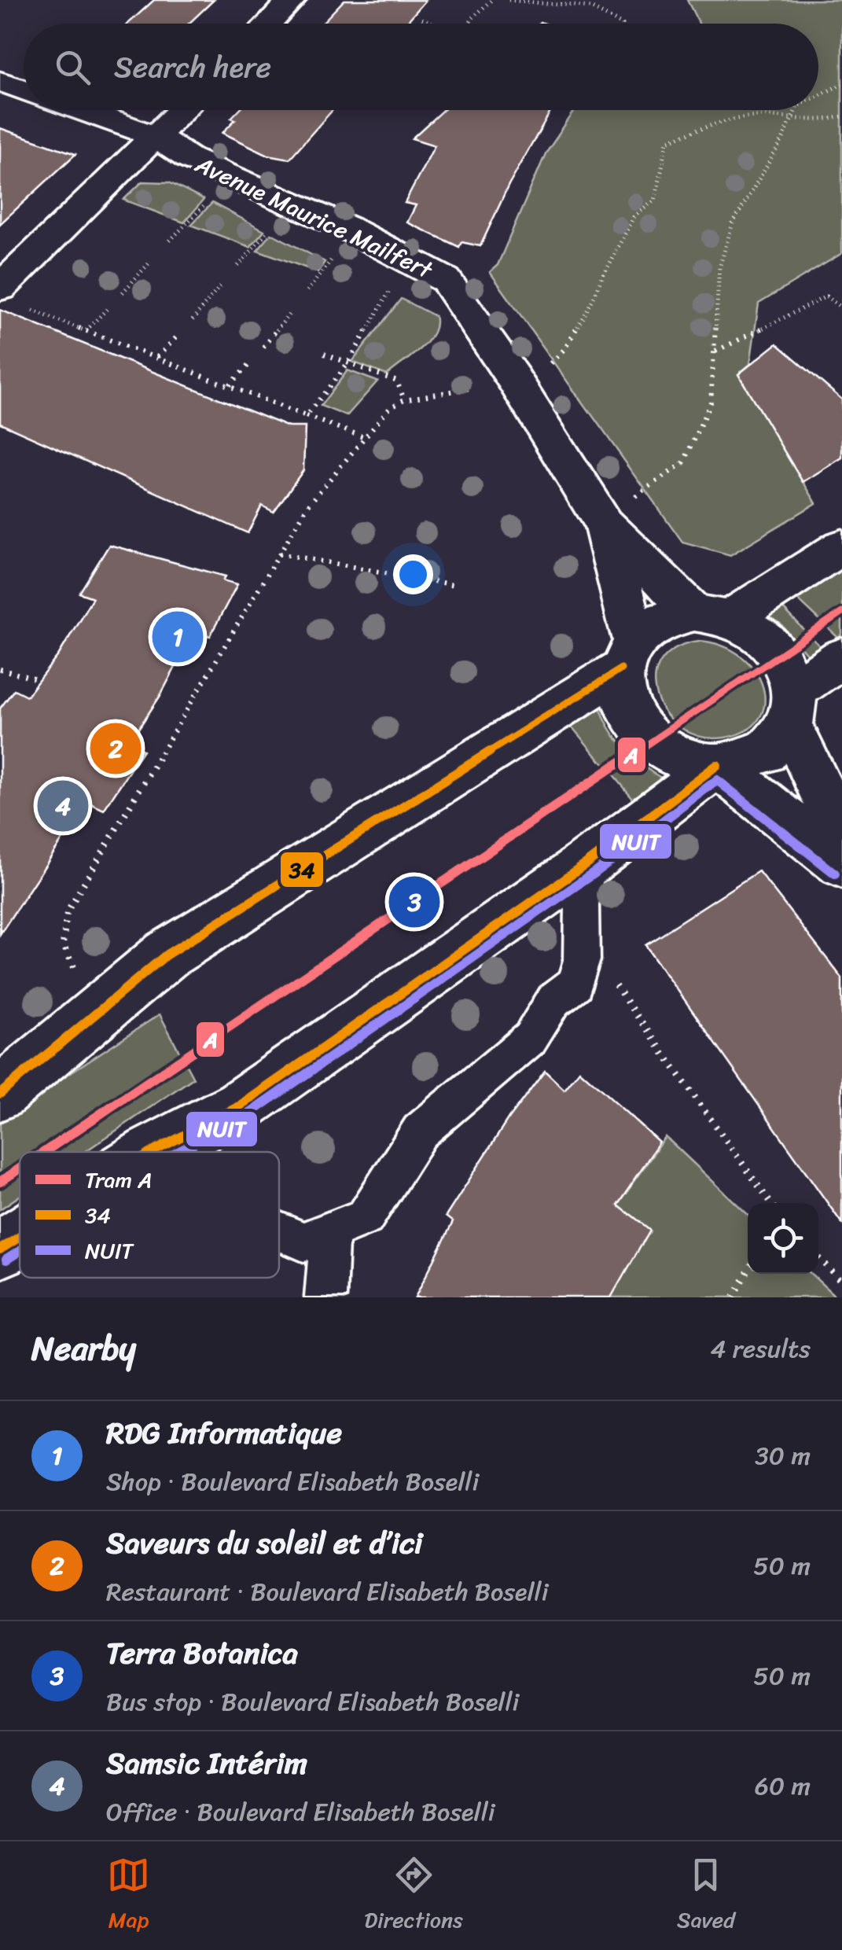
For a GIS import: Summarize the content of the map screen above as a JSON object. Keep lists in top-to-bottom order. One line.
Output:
{"streets":{"street":["Avenue Maurice Mailfert"]},"lines":["tram line A","transit line 34","transit line NUIT"],"legend":["Tram A","34","NUIT"],"page":{"search":"Search here","pins":["1","2","4","3"],"heading":["Nearby","4 results"],"list":[{"mark":"1","name":"RDG Informatique","note":"Shop · Boulevard Elisabeth Boselli","value":"30 m"},{"mark":"2","name":"Saveurs du soleil et d’ici","note":"Restaurant · Boulevard Elisabeth Boselli","value":"50 m"},{"mark":"3","name":"Terra Botanica","note":"Bus stop · Boulevard Elisabeth Boselli","value":"50 m"},{"mark":"4","name":"Samsic Intérim","note":"Office · Boulevard Elisabeth Boselli","value":"60 m"}],"nav":["Map","Directions","Saved"]}}
